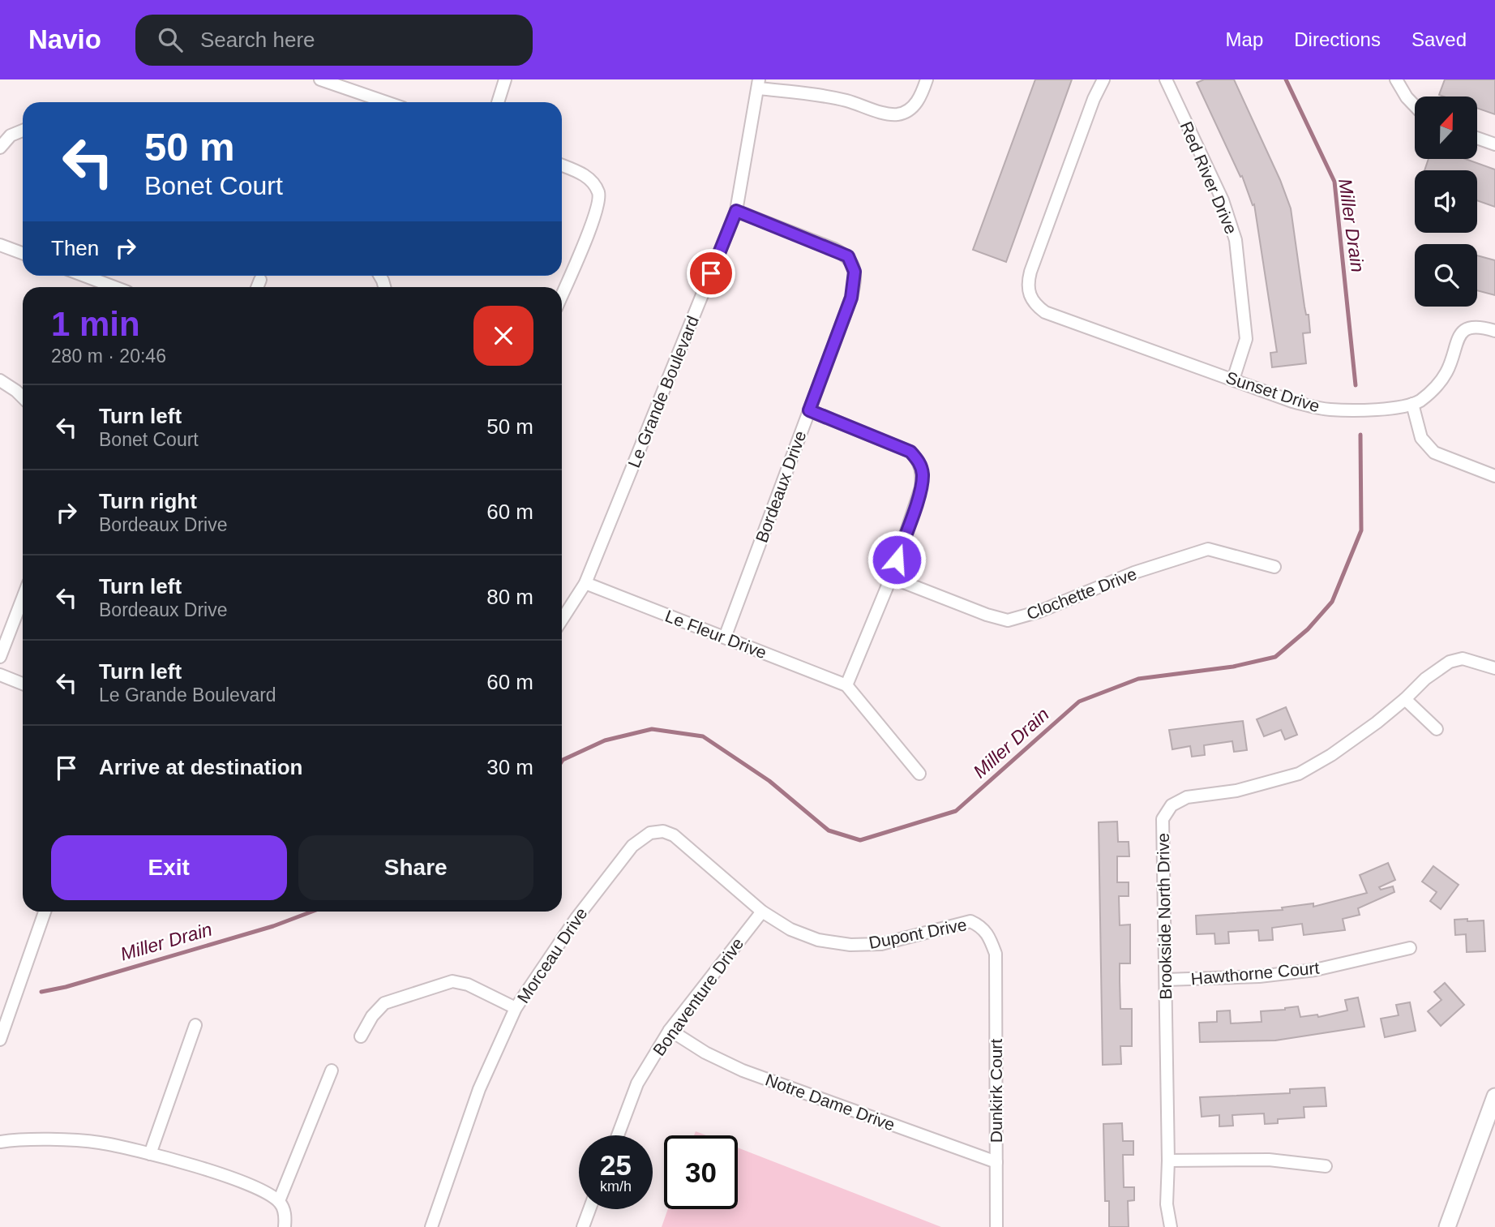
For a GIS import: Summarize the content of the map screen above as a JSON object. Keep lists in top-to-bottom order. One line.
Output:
{"streets":{"street":["Red River Drive","Le Grande Boulevard","Sunset Drive","Bordeaux Drive","Clochette Drive","Le Fleur Drive","Brookside North Drive","Dupont Drive","Morceau Drive","Hawthorne Court","Bonaventure Drive","Dunkirk Court","Notre Dame Drive"]},"crossings":[["Red River Drive","Sunset Drive"],["Le Grande Boulevard","Bordeaux Drive"],["Le Grande Boulevard","Le Fleur Drive"],["Bordeaux Drive","Le Fleur Drive"],["Brookside North Drive","Hawthorne Court"],["Dupont Drive","Morceau Drive"],["Dupont Drive","Bonaventure Drive"],["Dupont Drive","Dunkirk Court"],["Morceau Drive","Bonaventure Drive"],["Bonaventure Drive","Notre Dame Drive"],["Dunkirk Court","Notre Dame Drive"]],"water":["Miller Drain"],"north":"top","page":{"header":"Navio","search":"Search here","nav":["Map","Directions","Saved"],"turn":["50 m","Bonet Court"],"then":"Then","heading":["1 min","280 m · 20:46"],"list":[{"name":"Turn left","note":"Bonet Court","value":"50 m"},{"name":"Turn right","note":"Bordeaux Drive","value":"60 m"},{"name":"Turn left","note":"Bordeaux Drive","value":"80 m"},{"name":"Turn left","note":"Le Grande Boulevard","value":"60 m"},{"name":"Arrive at destination","value":"30 m"}],"buttons":["Exit","Share"],"speed":"25 km/h","limit":"30"}}
